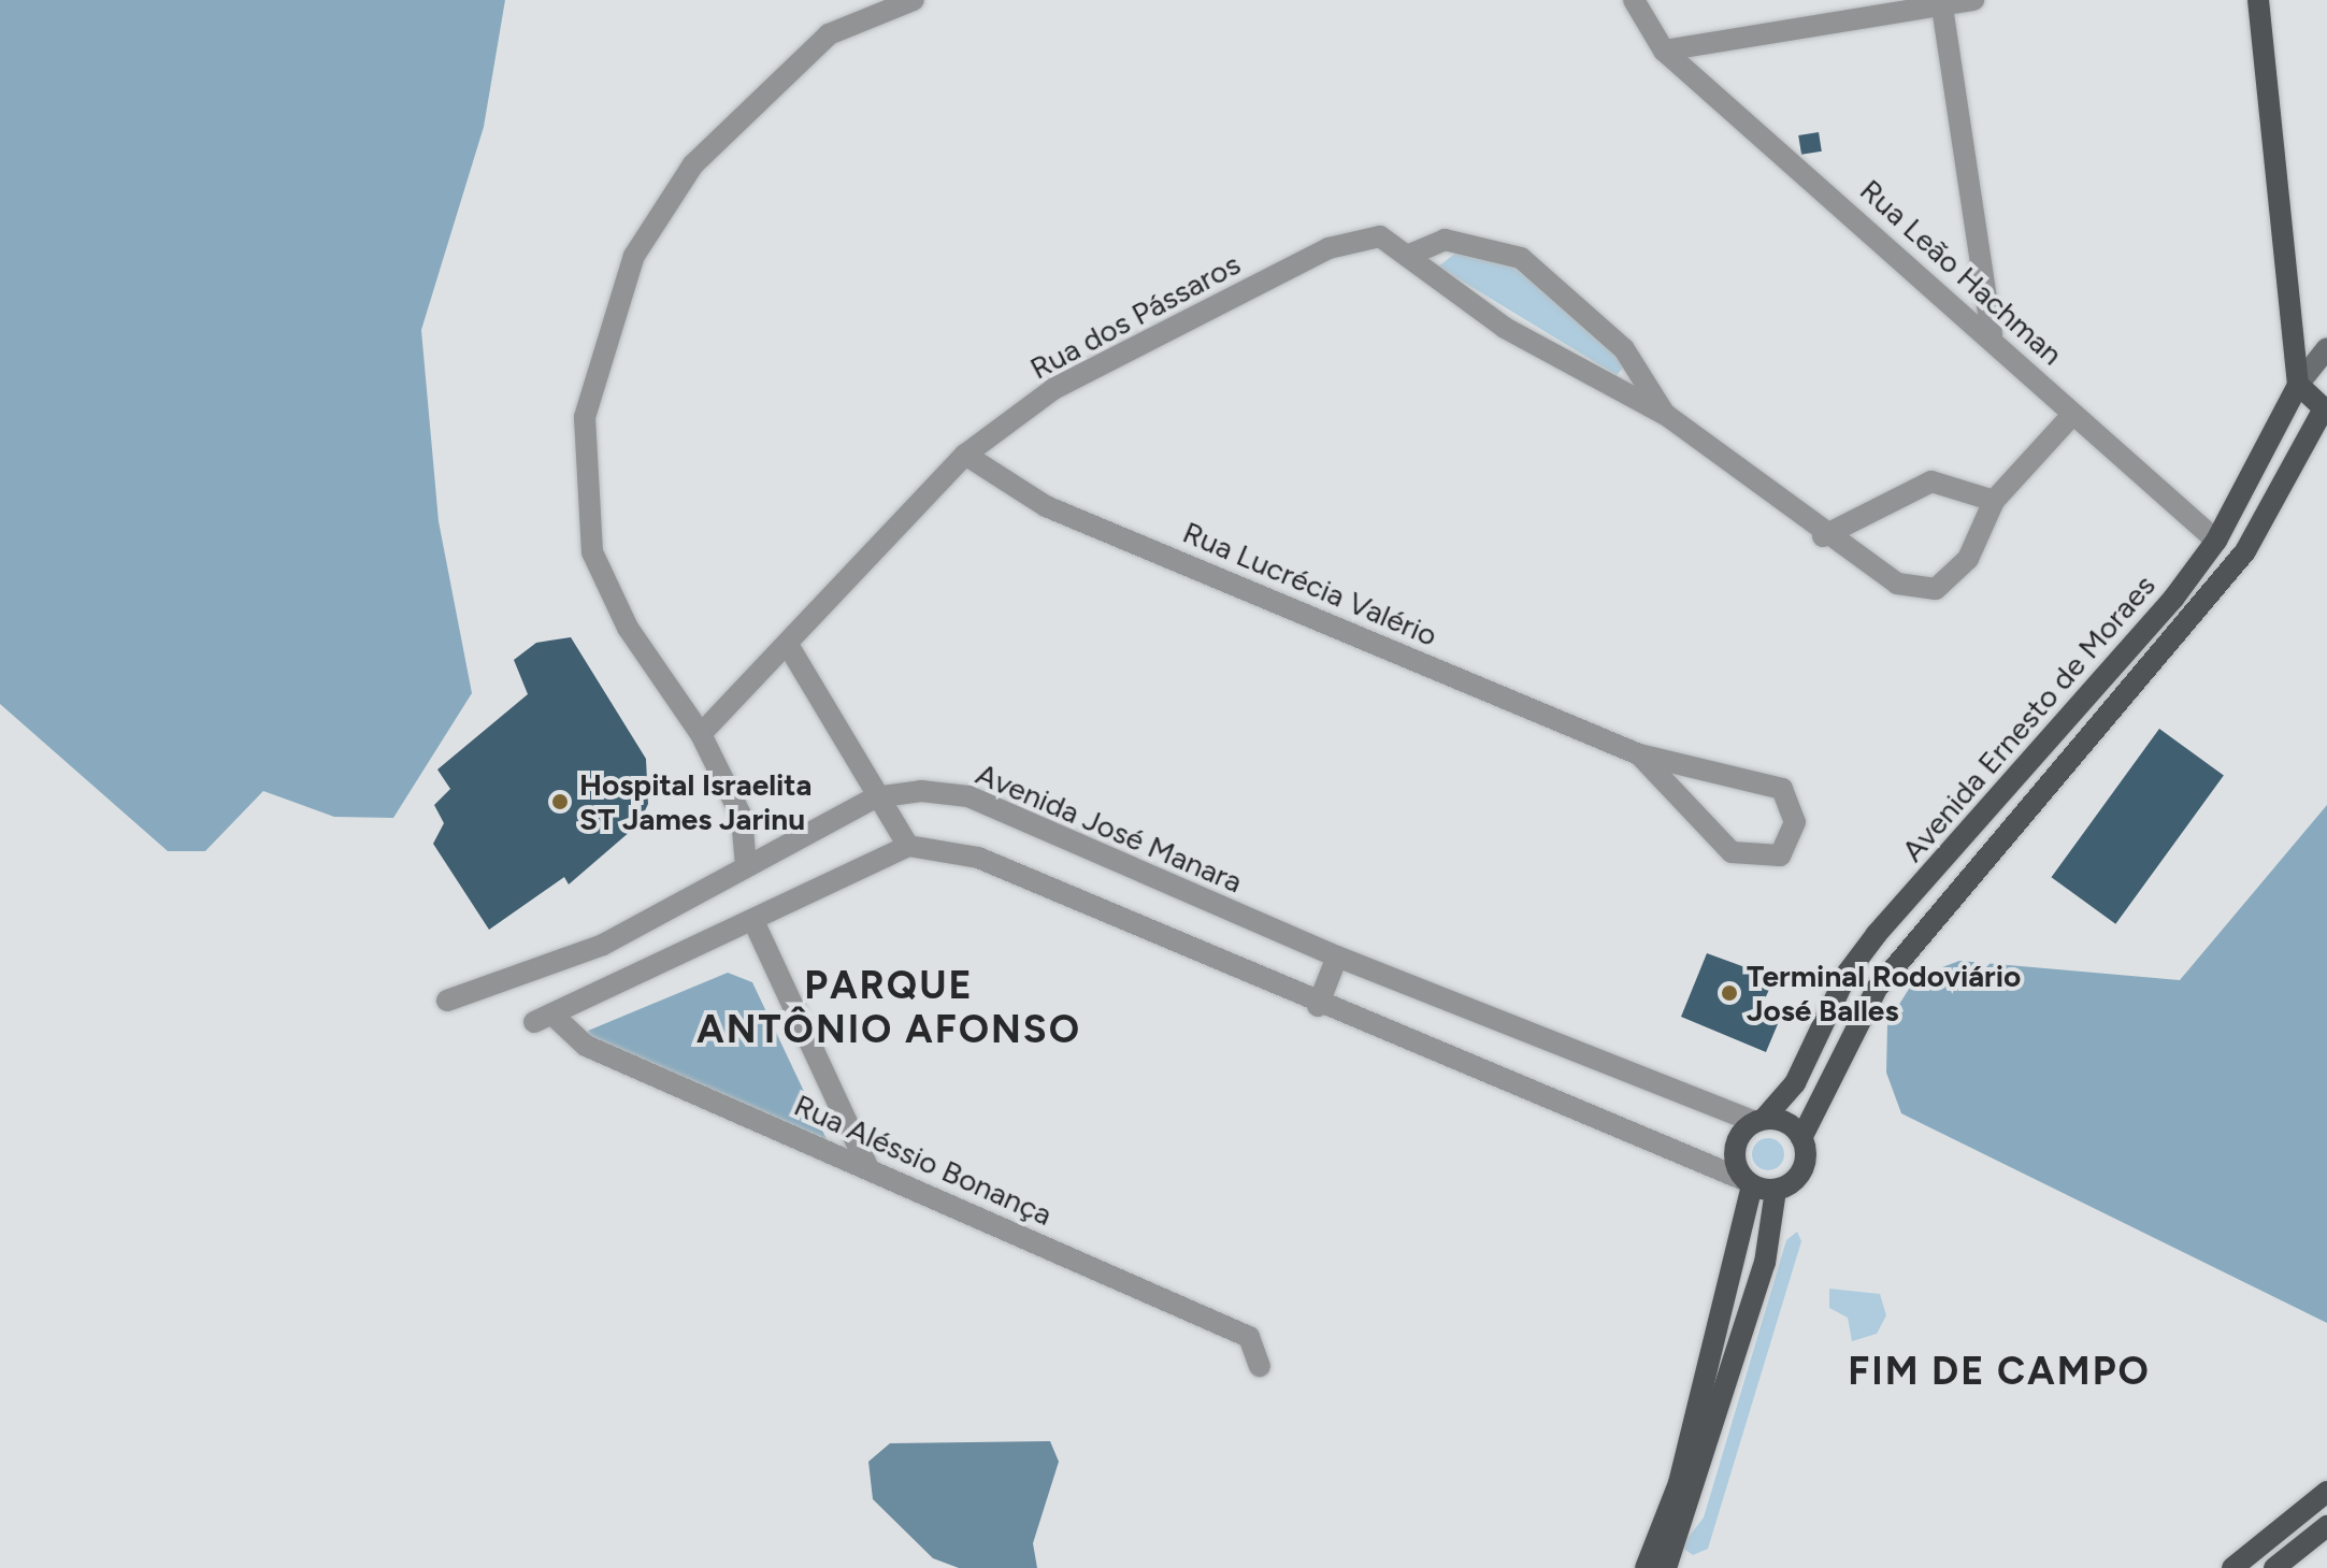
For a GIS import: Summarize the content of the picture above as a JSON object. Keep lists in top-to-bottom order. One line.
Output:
{"streets":{"main road":["Avenida Ernesto de Moraes"],"street":["Rua Leão Hachman","Rua dos Pássaros","Rua Lucrécia Valério","Avenida José Manara","Rua Aléssio Bonança"]},"crossings":[["Rua Leão Hachman","Rua dos Pássaros"],["Rua Leão Hachman","Avenida Ernesto de Moraes"],["Rua dos Pássaros","Rua Lucrécia Valério"],["Avenida Ernesto de Moraes","Avenida José Manara"]],"districts":["PARQUE ANTÔNIO AFONSO","FIM DE CAMPO"],"places":["Hospital Israelita ST James Jarinu","Terminal Rodoviário José Balles"]}
